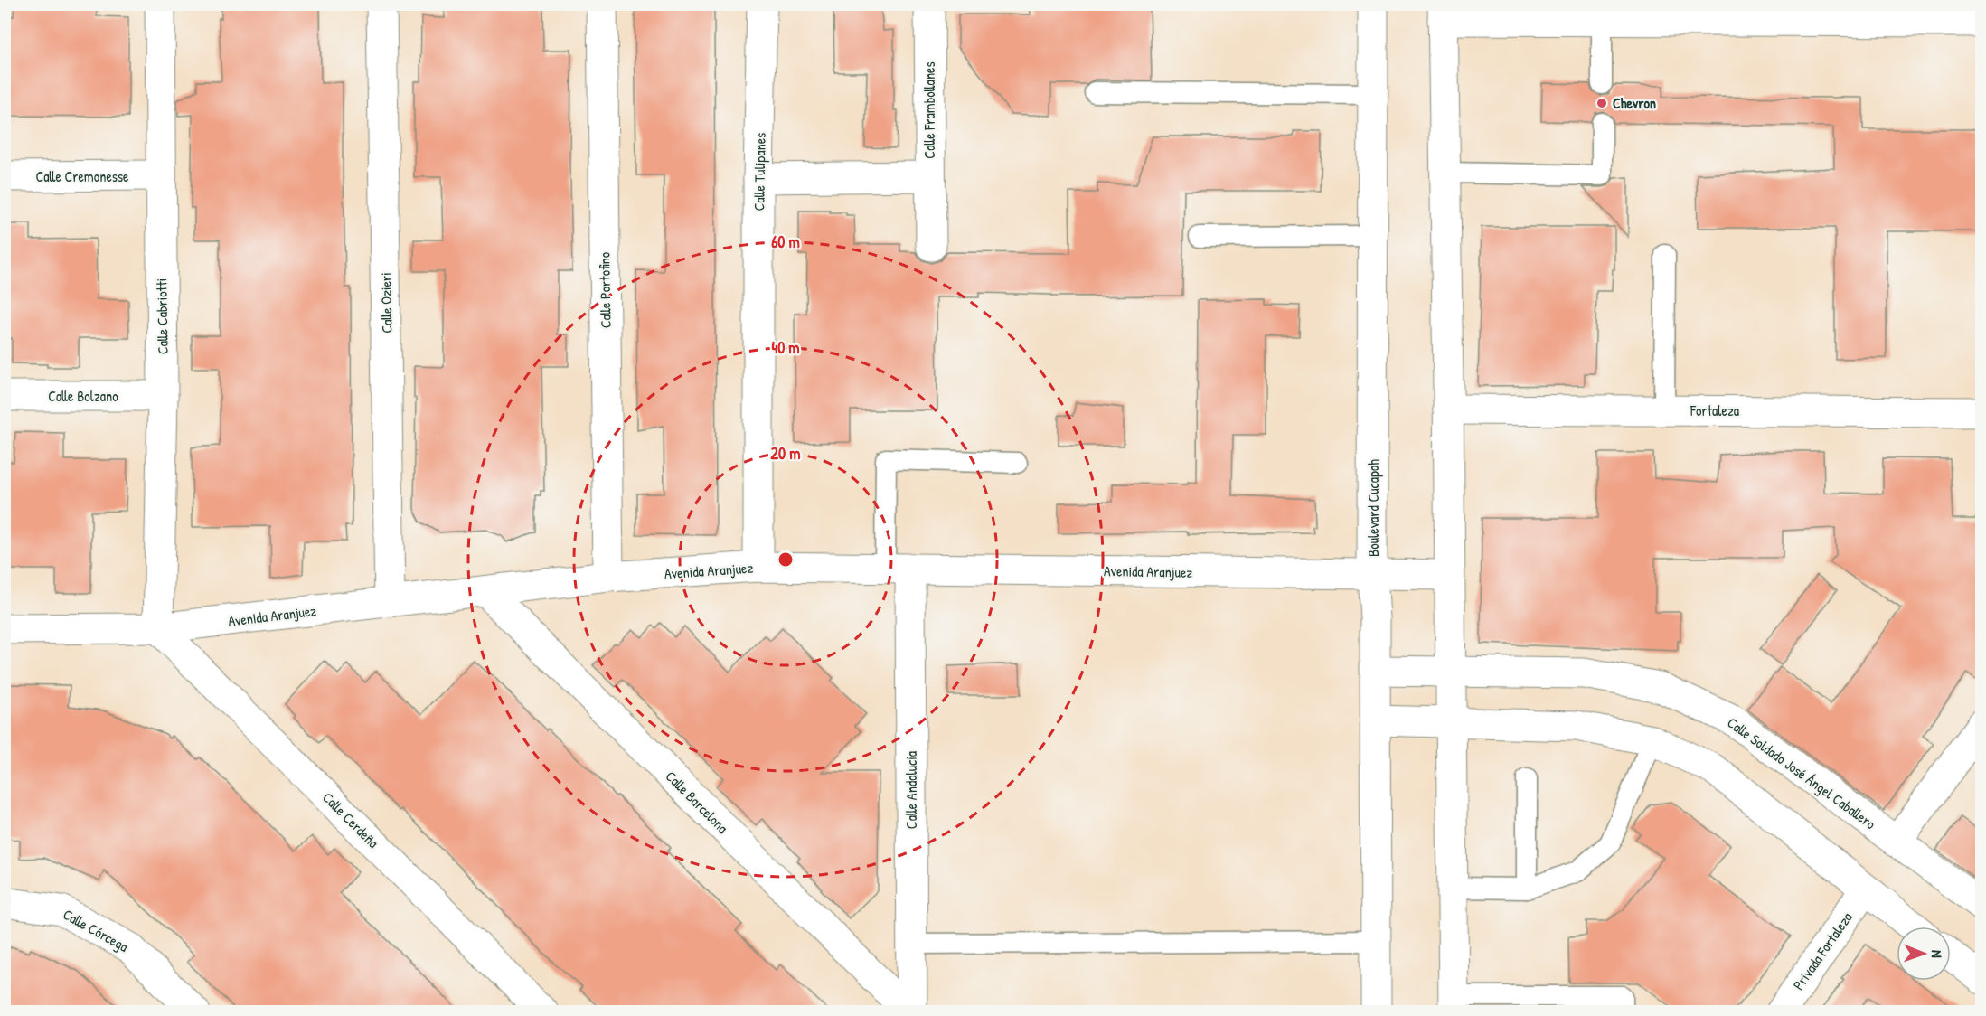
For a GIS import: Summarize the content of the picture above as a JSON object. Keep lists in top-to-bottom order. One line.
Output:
{"streets":{"street":["Calle Frambollanes","Calle Tulipanes","Calle Cremonesse","Calle Portofino","Calle Ozieri","Calle Cabriotti","Calle Bolzano","Fortaleza","Boulevard Cucapah","Avenida Aranjuez","Calle Soldado José Ángel Caballero","Calle Andalucía","Calle Barcelona","Calle Cerdeña","Calle Córcega","Privada Fortaleza"]},"crossings":[["Calle Frambollanes","Calle Tulipanes"],["Calle Tulipanes","Avenida Aranjuez"],["Calle Cremonesse","Calle Cabriotti"],["Calle Portofino","Avenida Aranjuez"],["Calle Ozieri","Avenida Aranjuez"],["Calle Cabriotti","Calle Bolzano"],["Calle Cabriotti","Avenida Aranjuez"],["Calle Cabriotti","Calle Cerdeña"],["Boulevard Cucapah","Avenida Aranjuez"],["Boulevard Cucapah","Calle Soldado José Ángel Caballero"],["Avenida Aranjuez","Calle Andalucía"],["Avenida Aranjuez","Calle Barcelona"],["Avenida Aranjuez","Calle Cerdeña"],["Calle Andalucía","Calle Barcelona"]],"places":["Chevron"],"north":"right","rings":["60 m","40 m","20 m"]}
